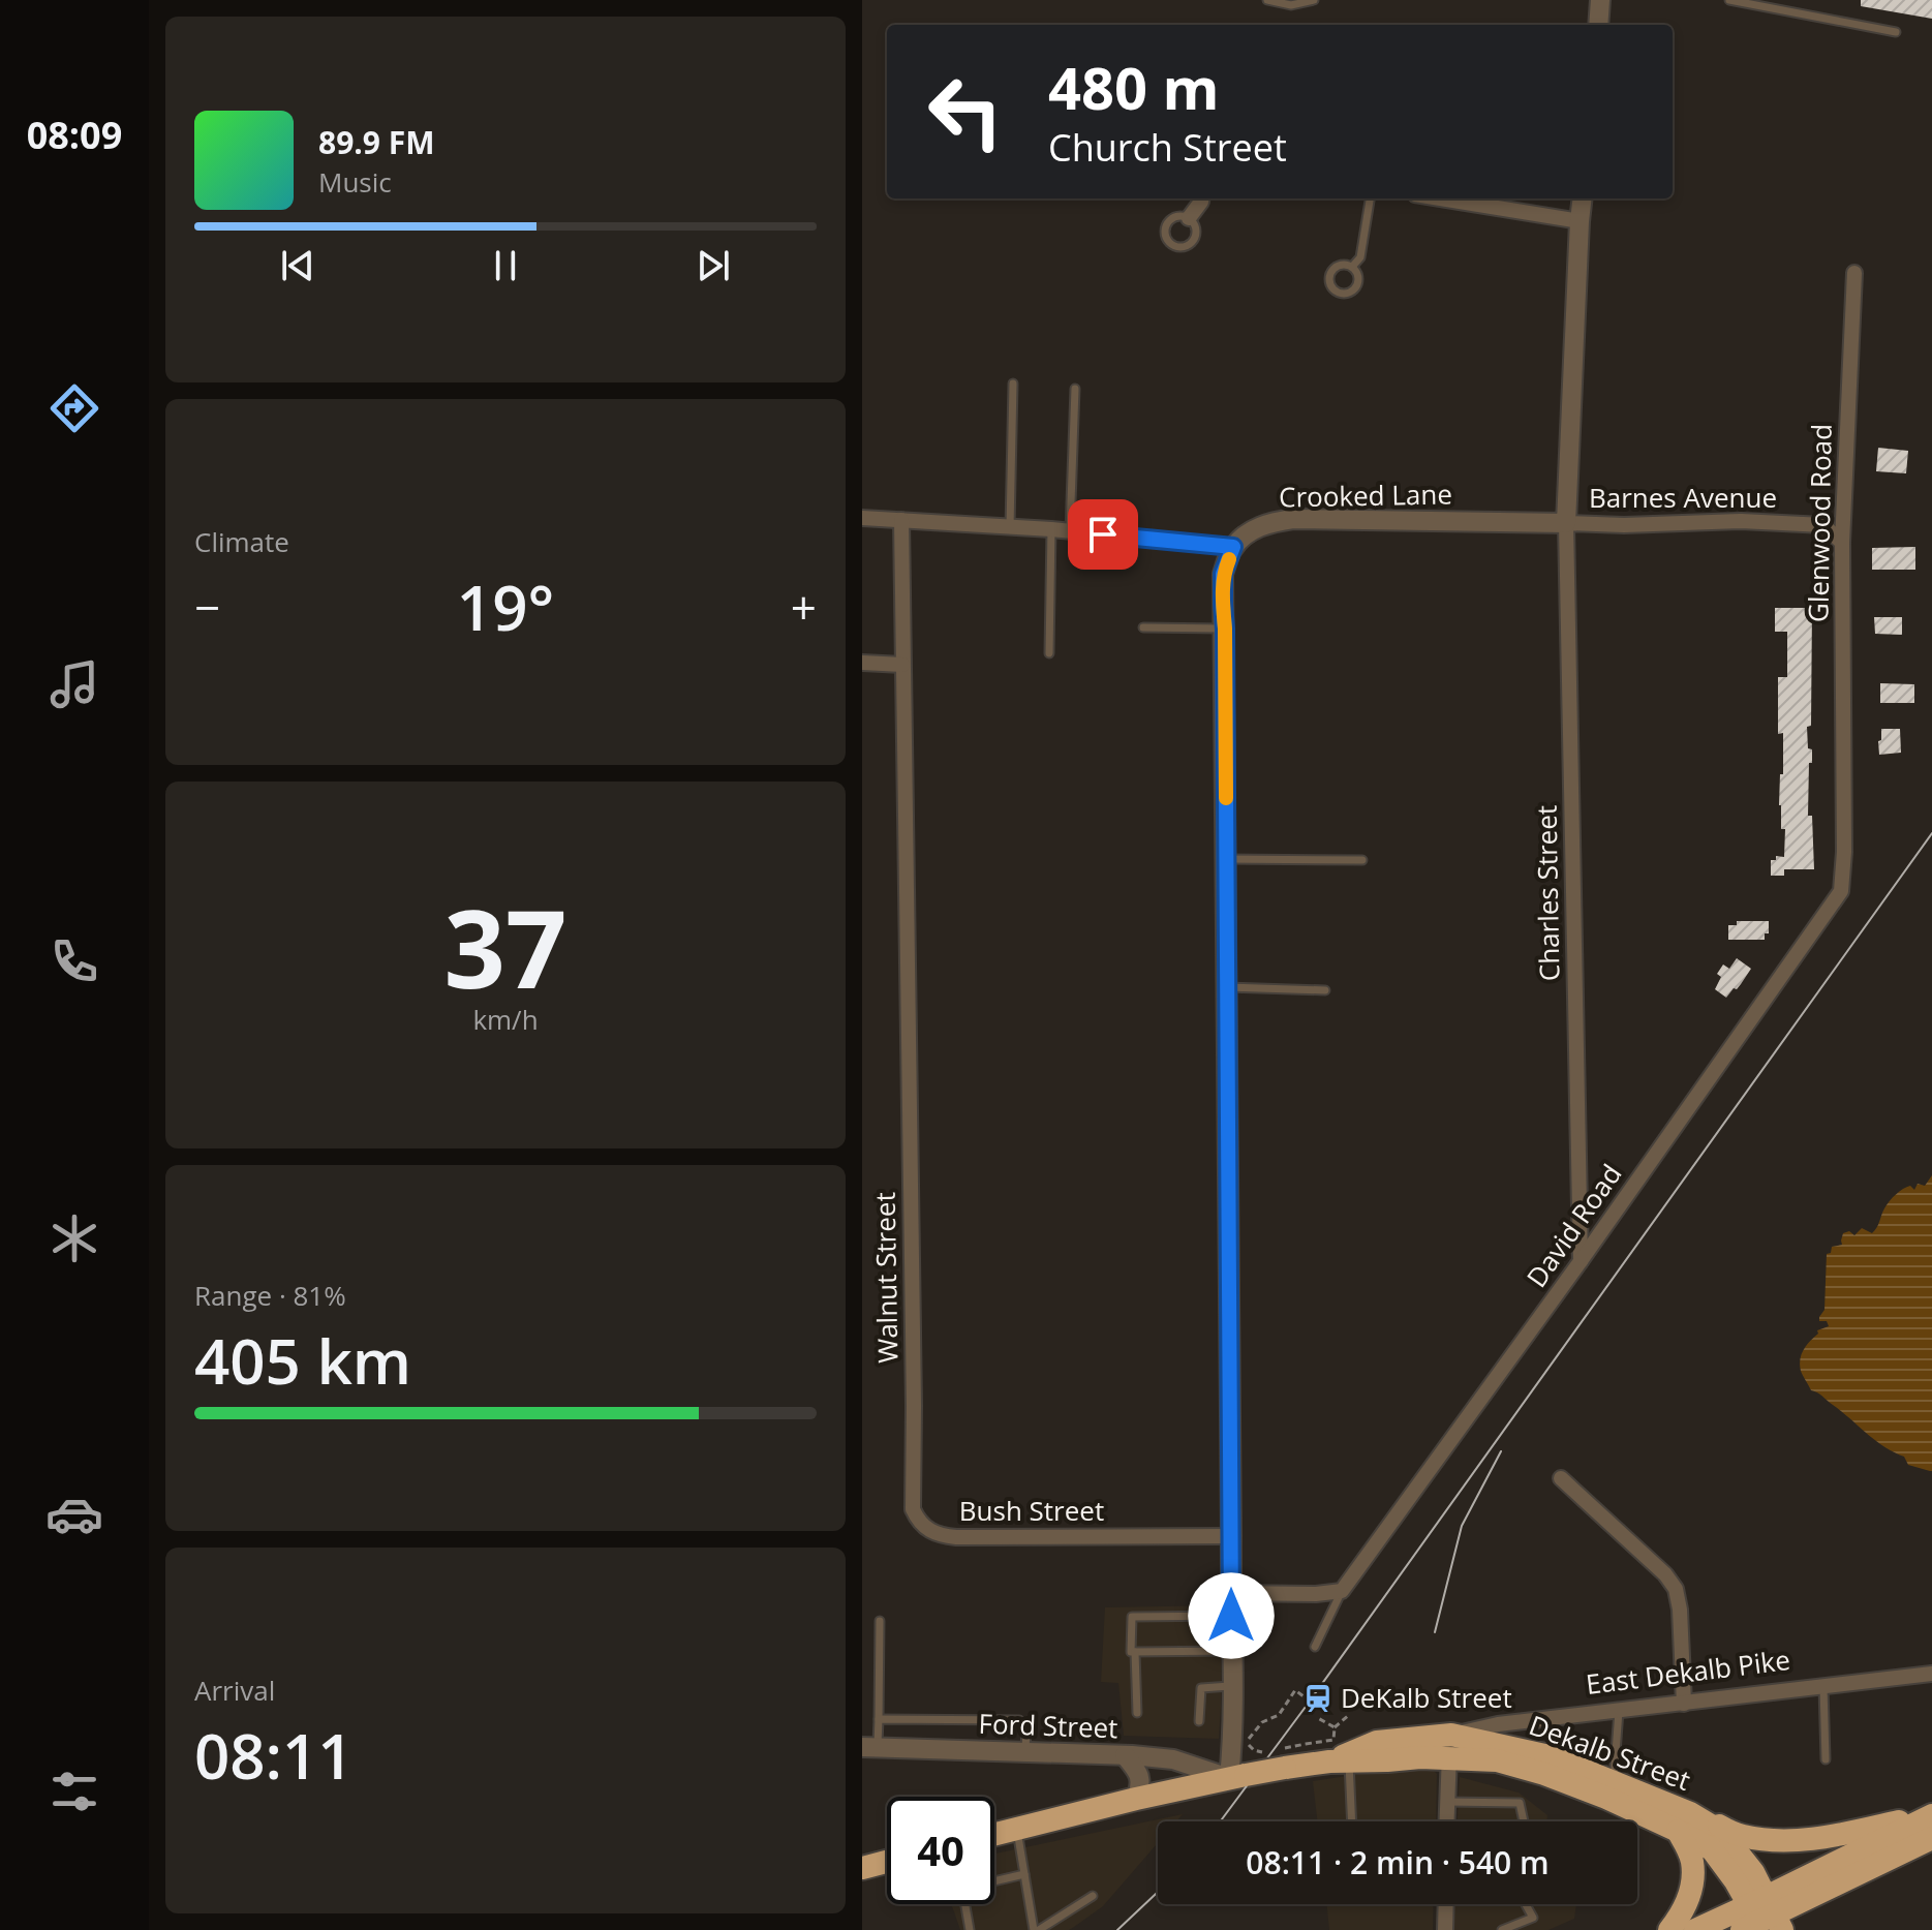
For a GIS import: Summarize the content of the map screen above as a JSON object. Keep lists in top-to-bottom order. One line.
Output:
{"streets":{"highway":["Dekalb Street"],"street":["Crooked Lane","Barnes Avenue","Glenwood Road","Charles Street","David Road","Walnut Street","Bush Street","East Dekalb Pike","Ford Street"]},"crossings":[["Crooked Lane","Barnes Avenue"],["Crooked Lane","Charles Street"],["Barnes Avenue","Glenwood Road"],["Barnes Avenue","Charles Street"],["Glenwood Road","David Road"],["Charles Street","David Road"],["Walnut Street","Bush Street"],["East Dekalb Pike","Dekalb Street"],["Ford Street","Dekalb Street"]],"places":{"station":["DeKalb Street"]},"page":{"tabs":"08:09","turn":["480 m","Church Street"],"song":["89.9 FM","Music"],"tile":["Climate",["37","km/h"],["Range · 81%","405 km"],["Arrival","08:11"]],"heat":["−","19°","+"],"limit":"40","trip":"08:11 · 2 min · 540 m"}}
